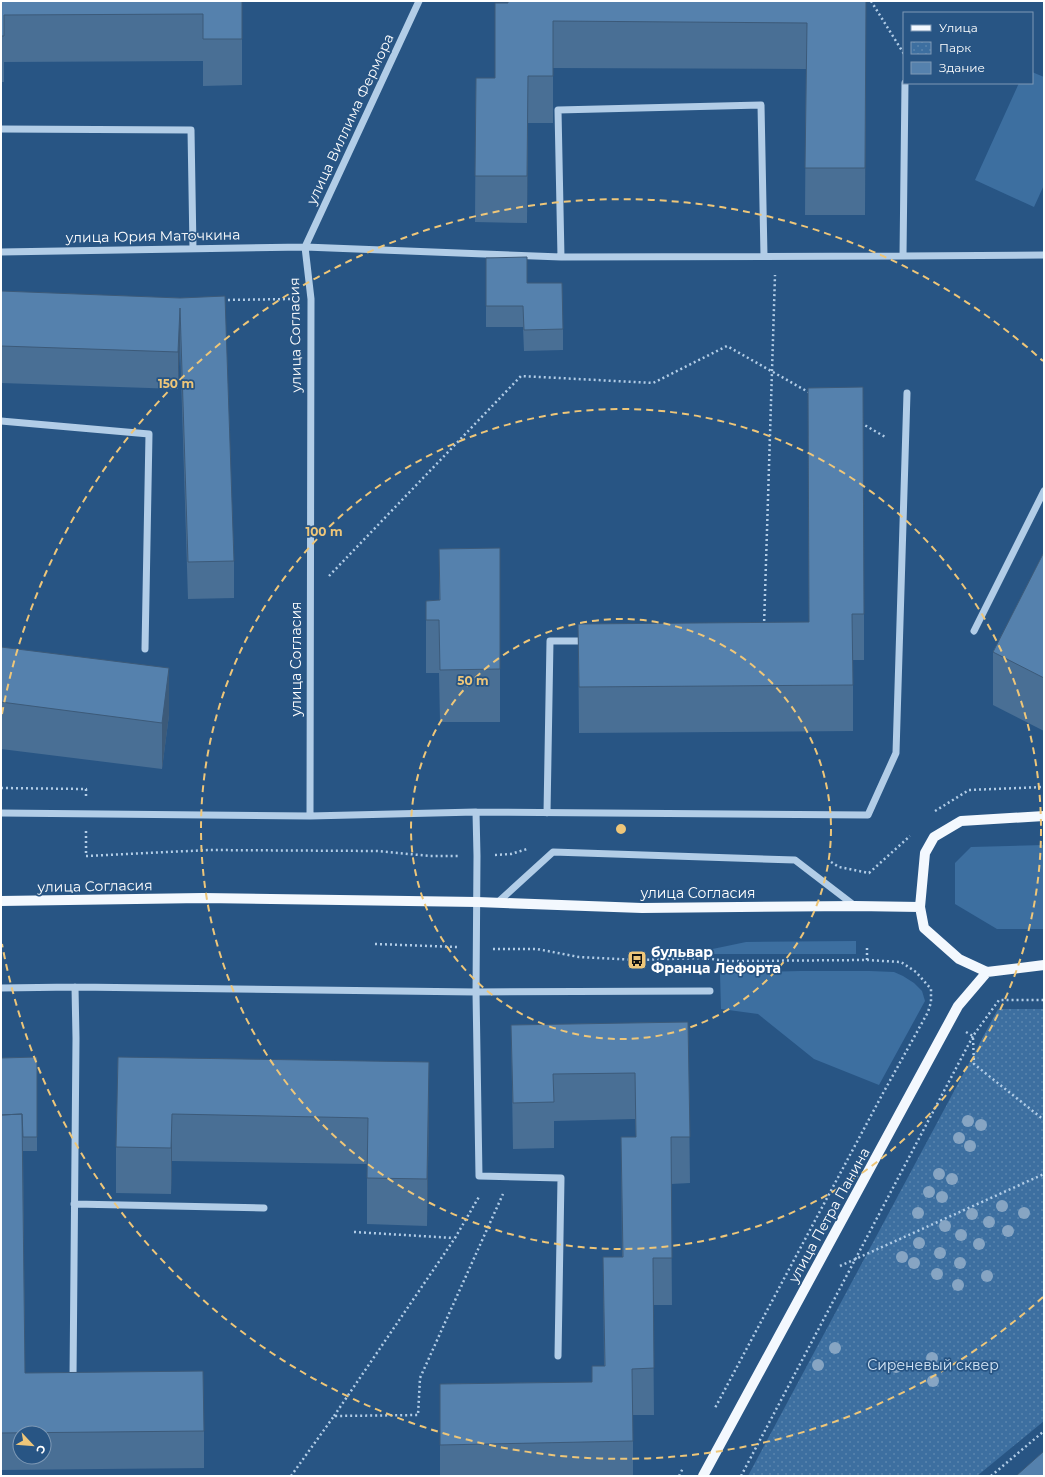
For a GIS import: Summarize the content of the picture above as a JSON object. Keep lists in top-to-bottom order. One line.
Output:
{"streets":{"main road":["улица Согласия","улица Петра Панина"],"street":["улица Виллима Фермора","улица Юрия Маточкина"]},"crossings":[["улица Виллима Фермора","улица Юрия Маточкина"],["улица Виллима Фермора","улица Согласия"],["улица Юрия Маточкина","улица Согласия"]],"parks":["Сиреневый сквер"],"places":{"bus stop":["бульвар Франца Лефорта"]},"legend":["Улица","Парк","Здание"],"north":"bottom right","rings":["150 m","100 m","50 m"]}
